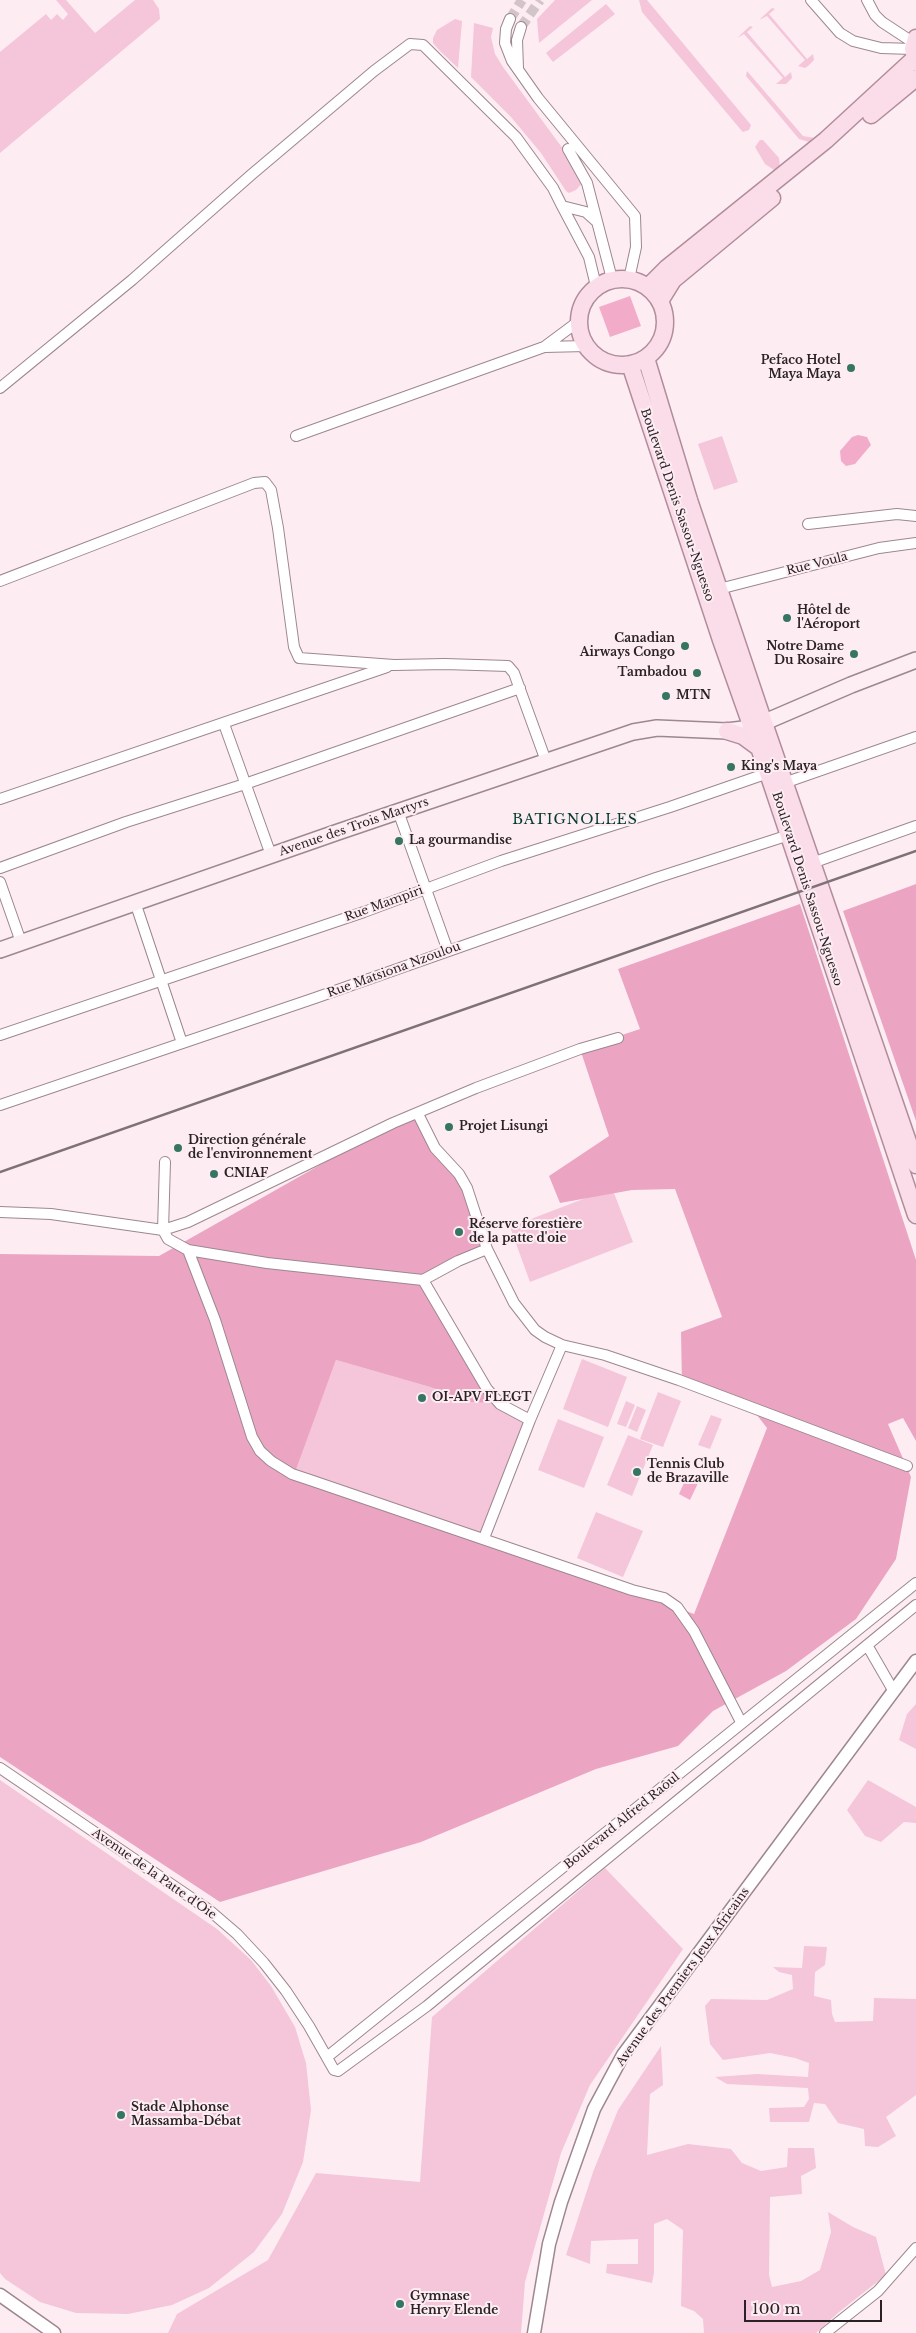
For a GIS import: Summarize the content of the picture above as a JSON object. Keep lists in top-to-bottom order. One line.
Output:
{"streets":{"main road":["Boulevard Denis Sassou-Nguesso","Avenue des Trois Martyrs"],"street":["Rue Voula","Rue Mampiri","Rue Matsiona Nzoulou","Boulevard Alfred Raôul","Avenue de la Patte d'Oie","Avenue des Premiers Jeux Africains"]},"crossings":[["Boulevard Denis Sassou-Nguesso","Rue Voula"],["Boulevard Denis Sassou-Nguesso","Avenue des Trois Martyrs"],["Boulevard Denis Sassou-Nguesso","Rue Mampiri"],["Boulevard Denis Sassou-Nguesso","Rue Matsiona Nzoulou"],["Boulevard Alfred Raôul","Avenue de la Patte d'Oie"]],"districts":["BATIGNOLLES"],"places":["Pefaco Hotel Maya Maya","Hôtel de l'Aéroport","Canadian Airways Congo","Notre Dame Du Rosaire","Tambadou","MTN","King's Maya","La gourmandise","Projet Lisungi","Direction générale de l'environnement","CNIAF","Réserve forestière de la patte d'oie","OI-APV FLEGT","Tennis Club de Brazaville","Stade Alphonse Massamba-Débat","Gymnase Henry Elende"],"scale_bar":"100 m"}
